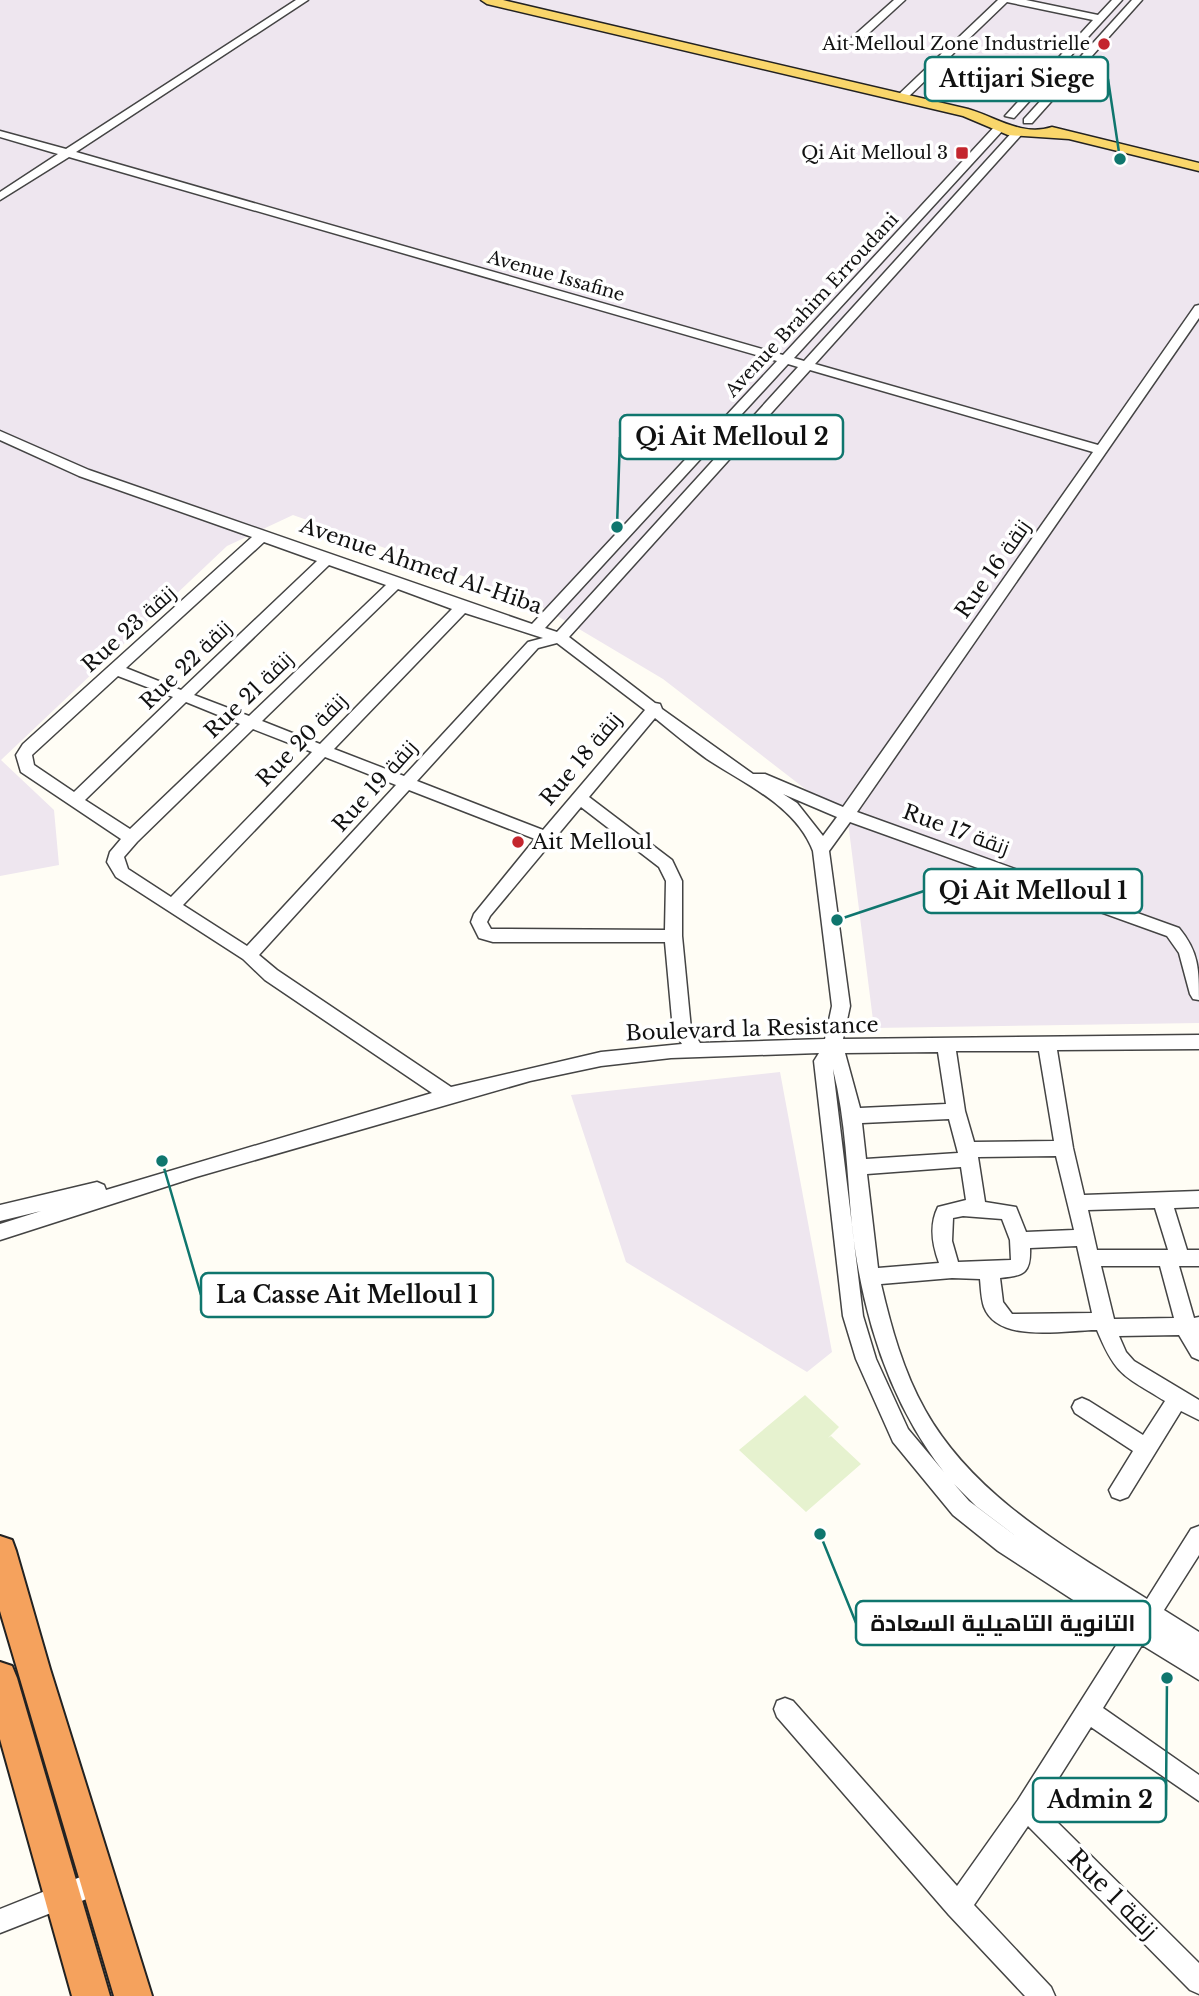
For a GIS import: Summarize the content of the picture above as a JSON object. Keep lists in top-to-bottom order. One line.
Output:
{"streets":{"street":["Avenue Issafine","Avenue Brahim Erroudani","Avenue Ahmed Al-Hiba","Rue 16 زنقة","Rue 23 زنقة","Rue 22 زنقة","Rue 21 زنقة","Rue 20 زنقة","Rue 18 زنقة","Rue 19 زنقة","Rue 17 زنقة","Boulevard la Resistance","Rue 1 زنقة"]},"crossings":[["Avenue Issafine","Avenue Brahim Erroudani"],["Avenue Issafine","Rue 16 زنقة"],["Avenue Brahim Erroudani","Avenue Ahmed Al-Hiba"],["Avenue Brahim Erroudani","Rue 19 زنقة"],["Avenue Ahmed Al-Hiba","Rue 16 زنقة"],["Avenue Ahmed Al-Hiba","Rue 23 زنقة"],["Avenue Ahmed Al-Hiba","Rue 22 زنقة"],["Avenue Ahmed Al-Hiba","Rue 21 زنقة"],["Avenue Ahmed Al-Hiba","Rue 20 زنقة"],["Avenue Ahmed Al-Hiba","Rue 18 زنقة"],["Avenue Ahmed Al-Hiba","Rue 19 زنقة"],["Avenue Ahmed Al-Hiba","Rue 17 زنقة"],["Avenue Ahmed Al-Hiba","Boulevard la Resistance"],["Rue 16 زنقة","Rue 17 زنقة"],["Rue 23 زنقة","Rue 22 زنقة"]],"places":{"other":["Ait Melloul Zone Industrielle","Attijari Siege","Qi Ait Melloul 2","Ait Melloul","Qi Ait Melloul 1","La Casse Ait Melloul 1","التانوية التاهيلية السعادة","Admin 2"],"transit":["Qi Ait Melloul 3"]}}
